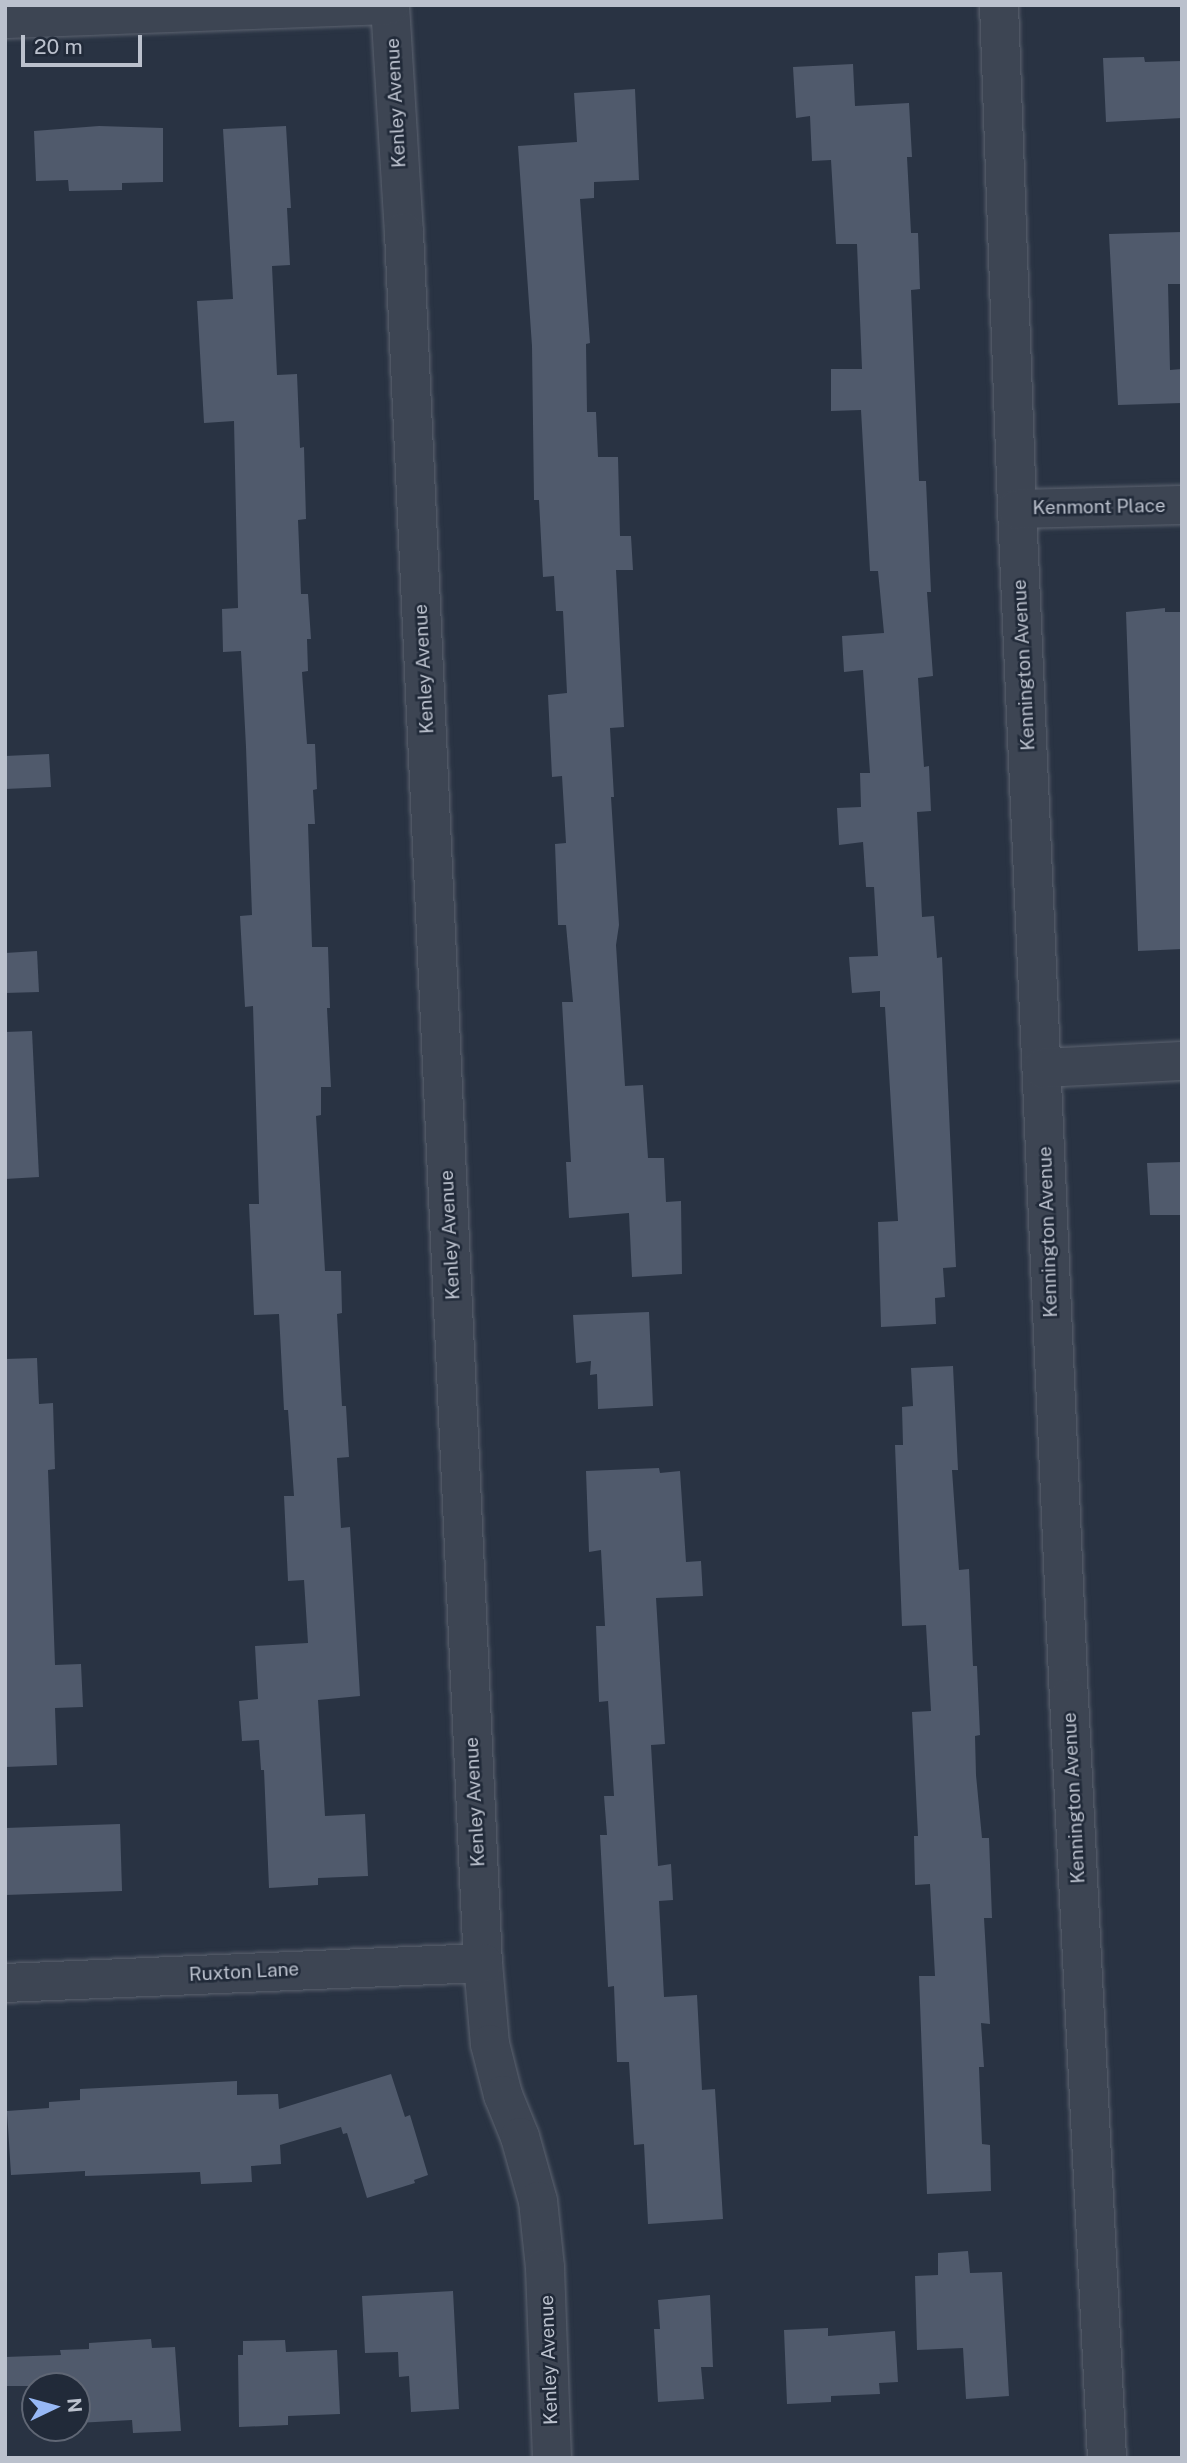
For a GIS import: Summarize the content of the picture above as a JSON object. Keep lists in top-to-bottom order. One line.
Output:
{"streets":{"street":["Kenley Avenue","Kenmont Place","Kennington Avenue","Ruxton Lane"]},"crossings":[["Kenley Avenue","Ruxton Lane"],["Kenmont Place","Kennington Avenue"]],"scale_bar":"20 m","north":"right"}
